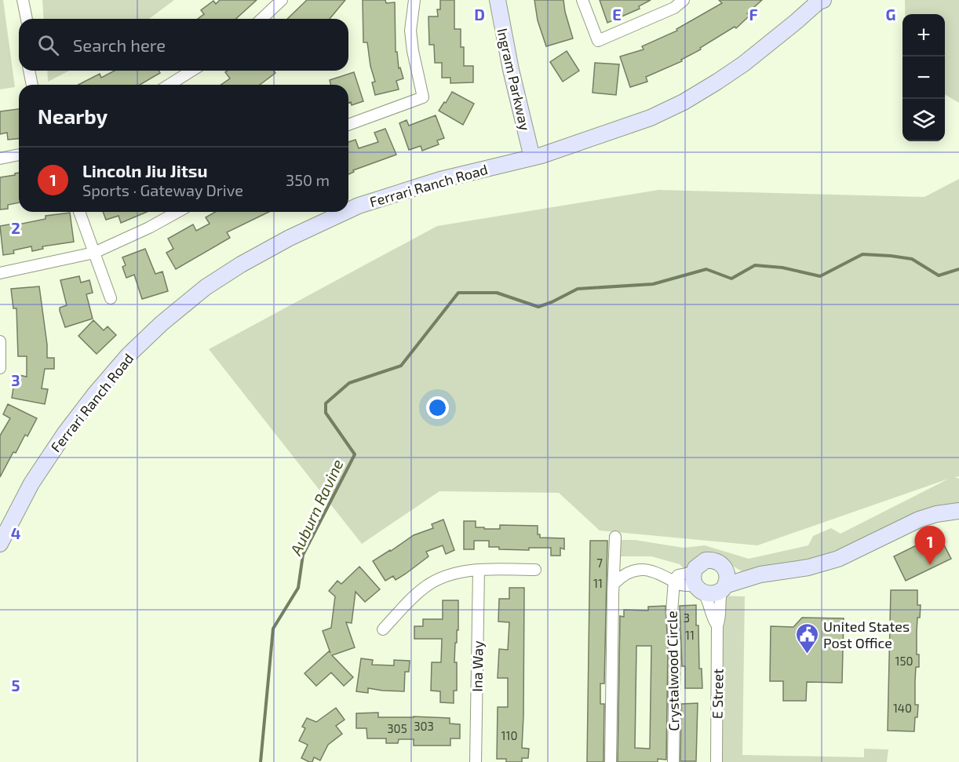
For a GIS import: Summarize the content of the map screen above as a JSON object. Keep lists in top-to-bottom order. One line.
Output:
{"streets":{"main road":["Ingram Parkway","Ferrari Ranch Road"],"street":["Ina Way","Crystalwood Circle","E Street"]},"crossings":[["Ingram Parkway","Ferrari Ranch Road"]],"water":["Auburn Ravine"],"places":{"public building":["United States Post Office"]},"house_numbers":["7","11","3","11","150","140","303","305","110"],"page":{"map_buttons":["+","−"],"search":"Search here","heading":"Nearby","list":[{"mark":"1","name":"Lincoln Jiu Jitsu","note":"Sports · Gateway Drive","value":"350 m"}],"pins":"1"},"grid":{"columns":["D","E","F","G"],"rows":["2","3","4","5"]}}
